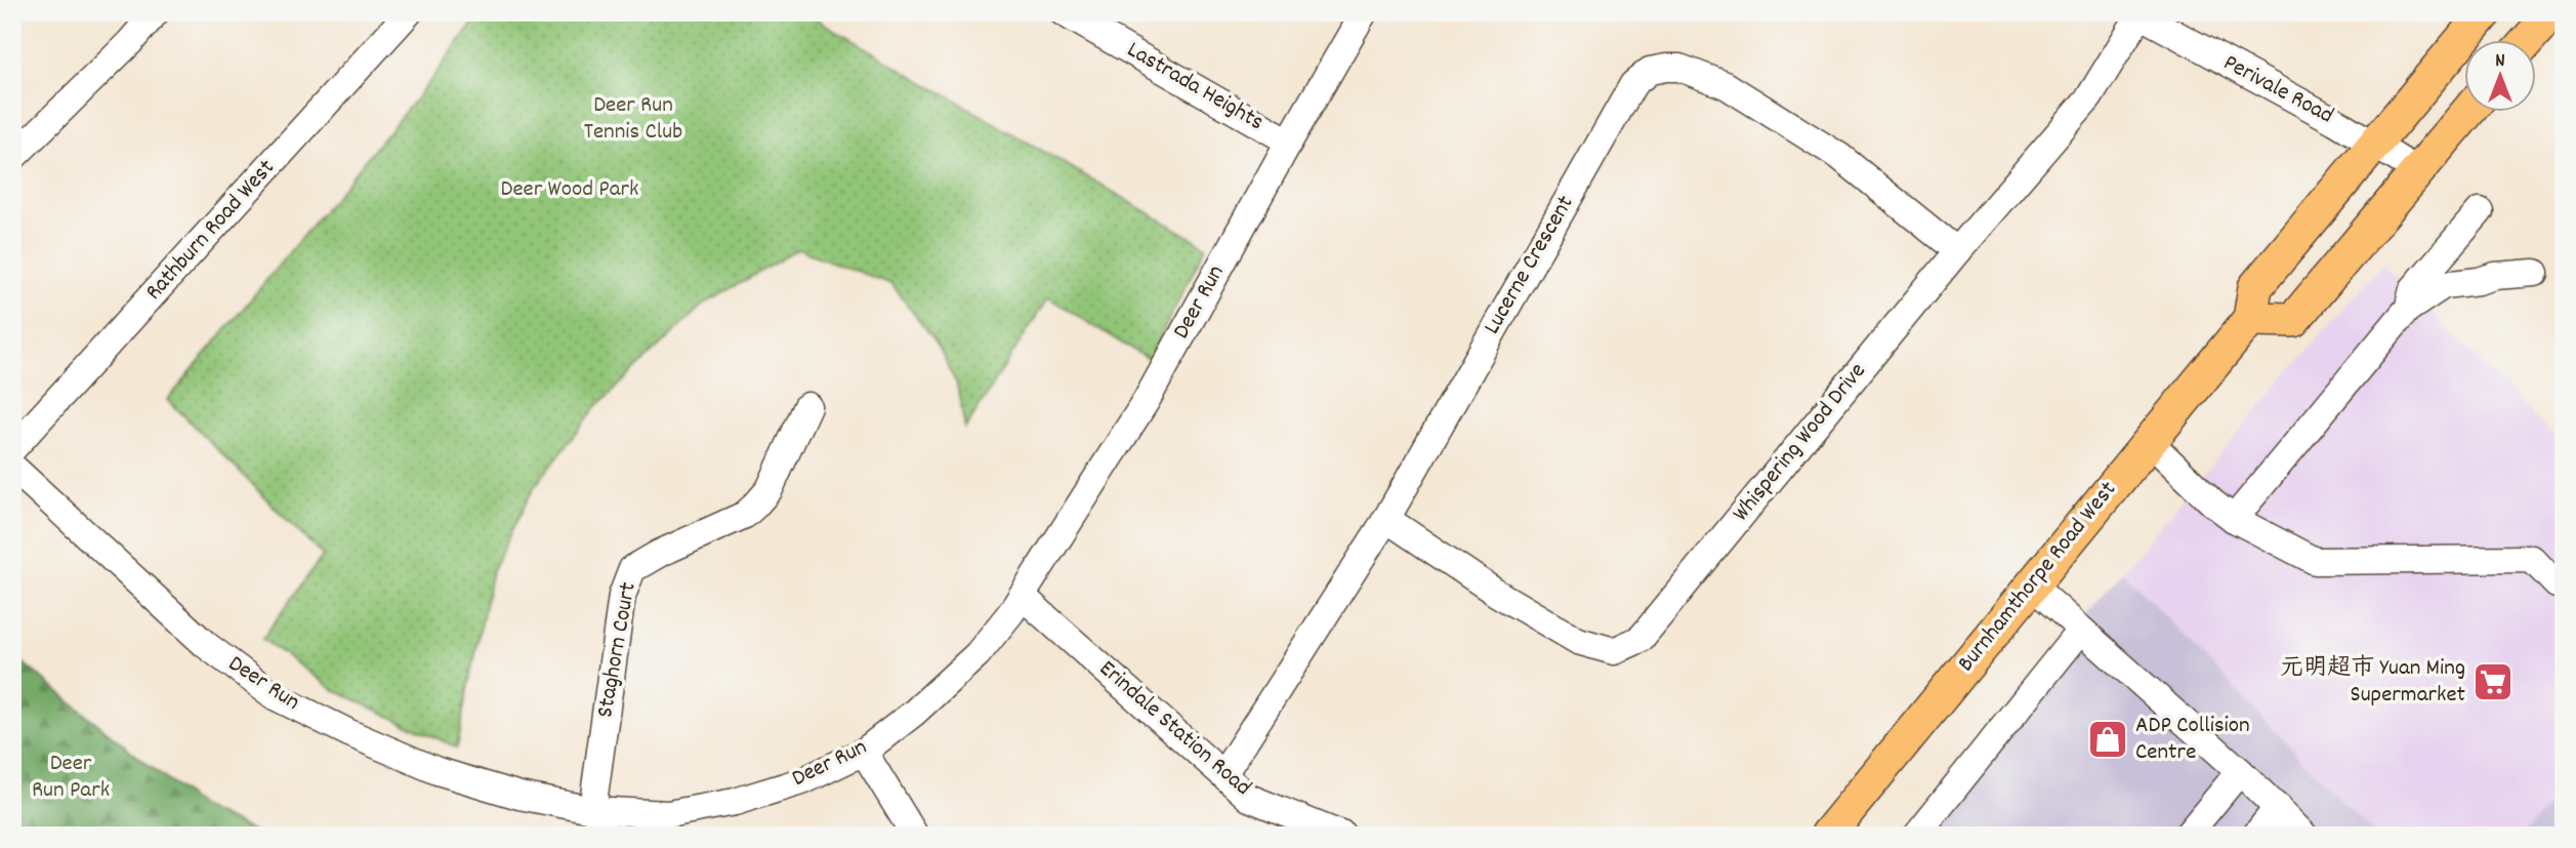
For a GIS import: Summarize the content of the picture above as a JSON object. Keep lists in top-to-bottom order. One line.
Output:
{"streets":{"main road":["Burnhamthorpe Road West"],"street":["Lastrada Heights","Perivale Road","Rathburn Road West","Lucerne Crescent","Deer Run","Whispering Wood Drive","Staghorn Court","Erindale Station Road"]},"crossings":[["Lastrada Heights","Deer Run"],["Perivale Road","Whispering Wood Drive"],["Perivale Road","Burnhamthorpe Road West"],["Lucerne Crescent","Whispering Wood Drive"],["Lucerne Crescent","Erindale Station Road"],["Deer Run","Staghorn Court"],["Deer Run","Erindale Station Road"]],"parks":["Deer Run Tennis Club","Deer Wood Park","Deer Run Park"],"places":{"supermarket":["元明超市 Yuan Ming Supermarket"],"shop":["ADP Collision Centre"]},"north":"top"}
